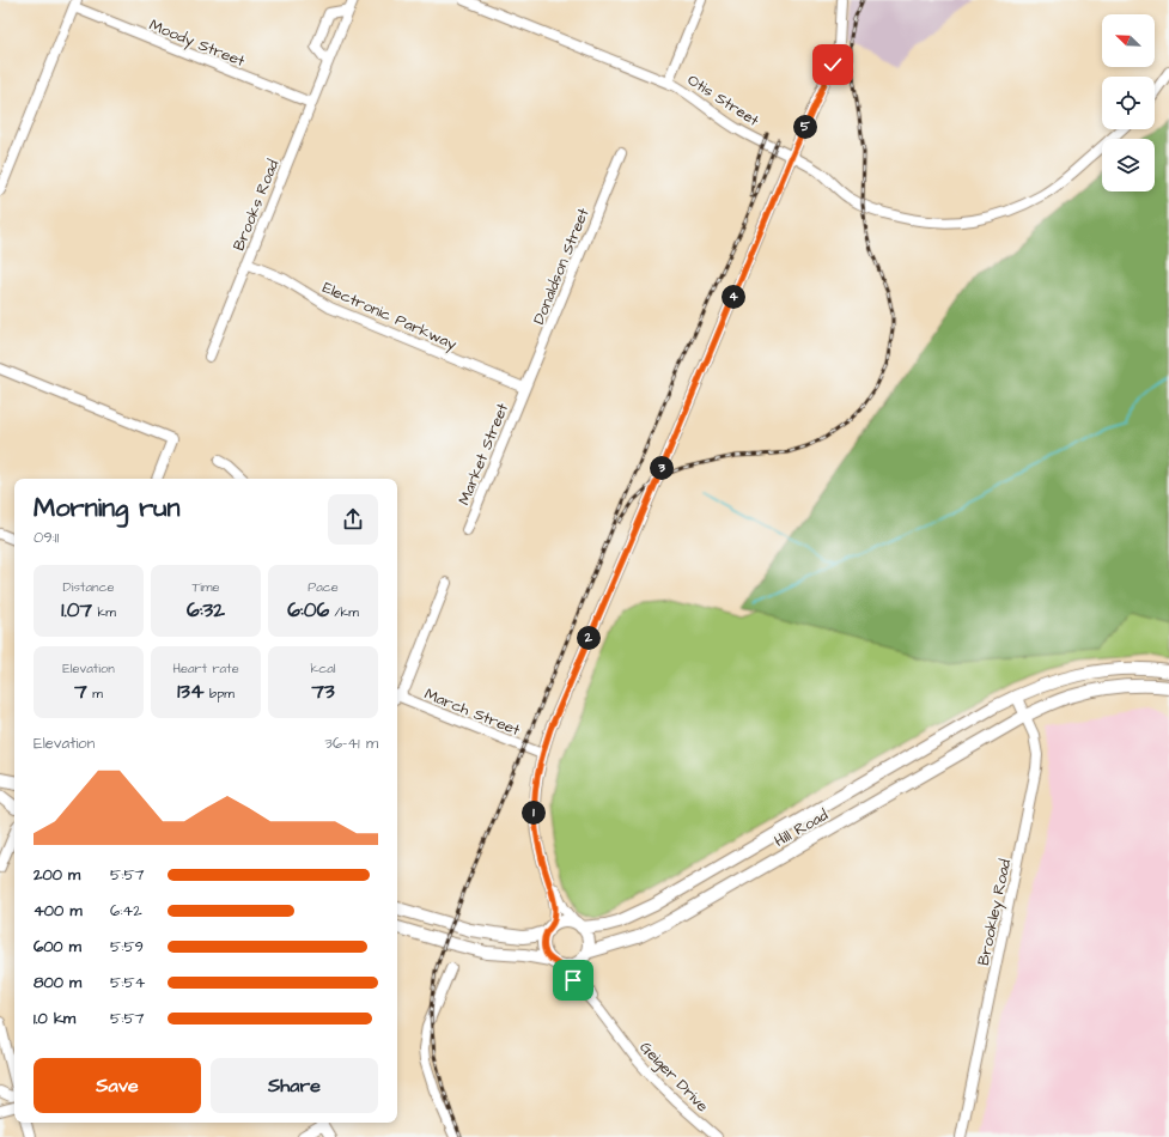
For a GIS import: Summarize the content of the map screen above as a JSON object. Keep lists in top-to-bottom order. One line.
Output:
{"streets":{"main road":["Hill Road"],"street":["Moody Street","Otis Street","Brooks Road","Donaldson Street","Electronic Parkway","Market Street","March Street","Brookley Road","Geiger Drive"]},"crossings":[["Moody Street","Brooks Road"],["Brooks Road","Electronic Parkway"],["Donaldson Street","Electronic Parkway"],["Donaldson Street","Market Street"],["Electronic Parkway","Market Street"],["Hill Road","Brookley Road"],["Hill Road","Geiger Drive"]],"north":"top left","page":{"pins":["5","4","3","2","1"],"heading":["Morning run","09:11"],"stats":[["Distance","1.07 km"],["Time","6:32"],["Pace","6:06 /km"],["Elevation","7 m"],["Heart rate","134 bpm"],["kcal","73"]],"chart":["Elevation","36–41 m"],"list":[{"name":"200 m","note":"5:57"},{"name":"400 m","note":"6:42"},{"name":"600 m","note":"5:59"},{"name":"800 m","note":"5:54"},{"name":"1.0 km","note":"5:57"}],"buttons":["Save","Share"]}}
